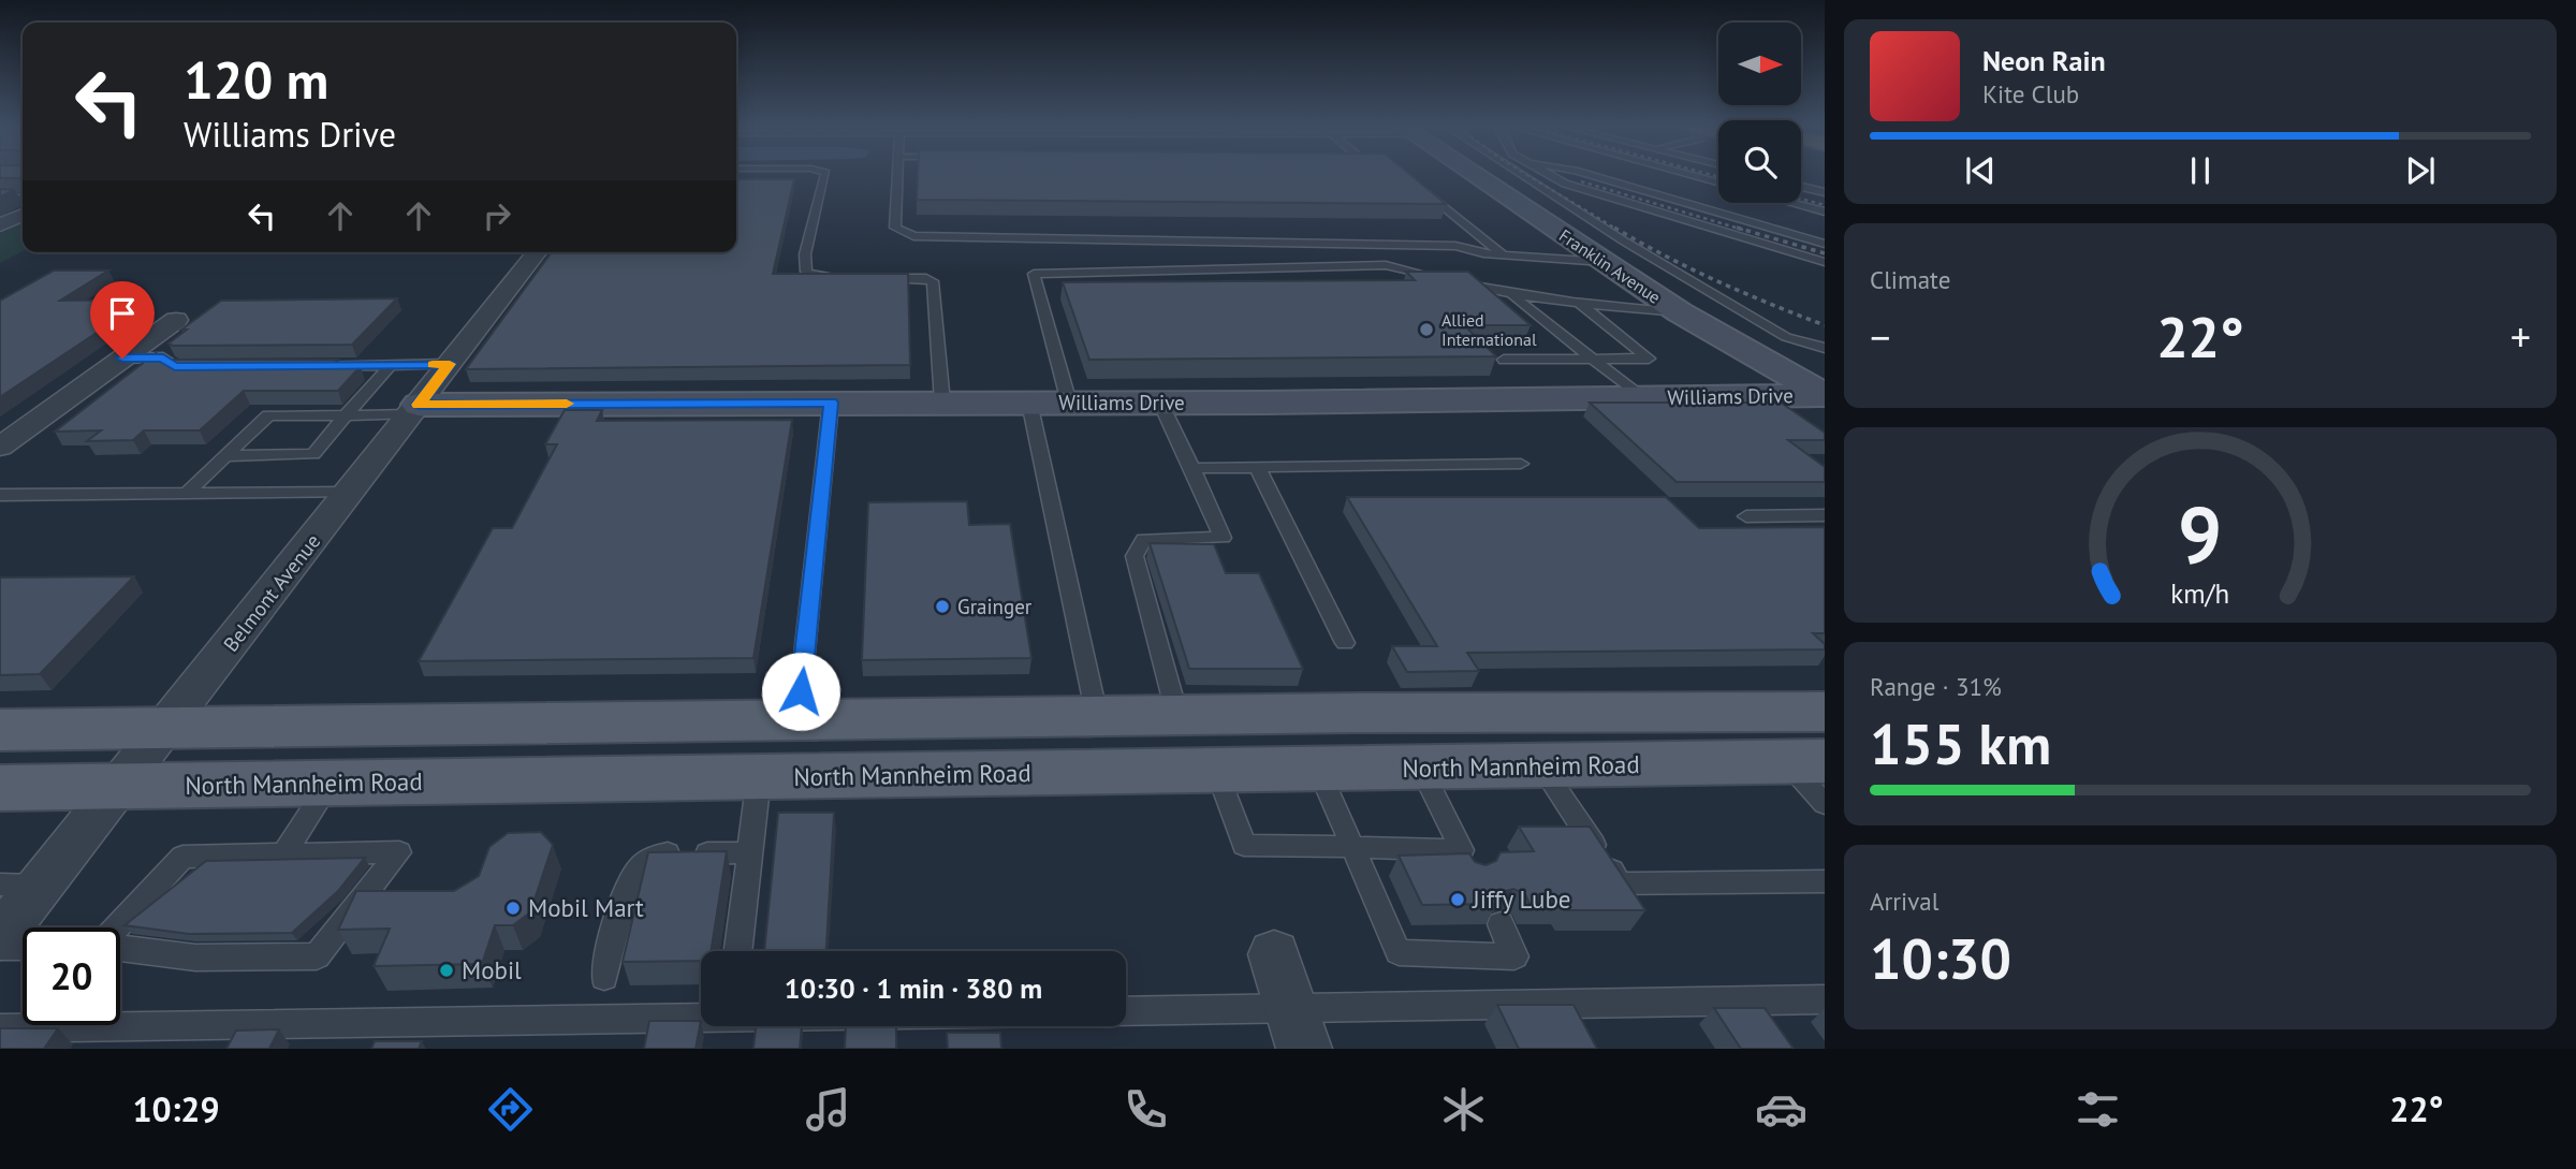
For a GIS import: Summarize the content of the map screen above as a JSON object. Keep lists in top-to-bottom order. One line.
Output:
{"streets":{"main road":["Franklin Avenue","Williams Drive","North Mannheim Road"],"street":["Belmont Avenue"]},"crossings":[["Franklin Avenue","Williams Drive"],["Williams Drive","Belmont Avenue"],["Belmont Avenue","North Mannheim Road"]],"places":["Allied International","Grainger","Jiffy Lube","Mobil Mart","Mobil"],"north":"right","page":{"turn":["120 m","Williams Drive"],"song":["Neon Rain","Kite Club"],"tile":["Climate",["Range · 31%","155 km"],["Arrival","10:30"]],"heat":["−","22°","+"],"limit":"20","trip":"10:30 · 1 min · 380 m","tabs":["10:29","22°"],"gauge":["9","km/h"]}}
